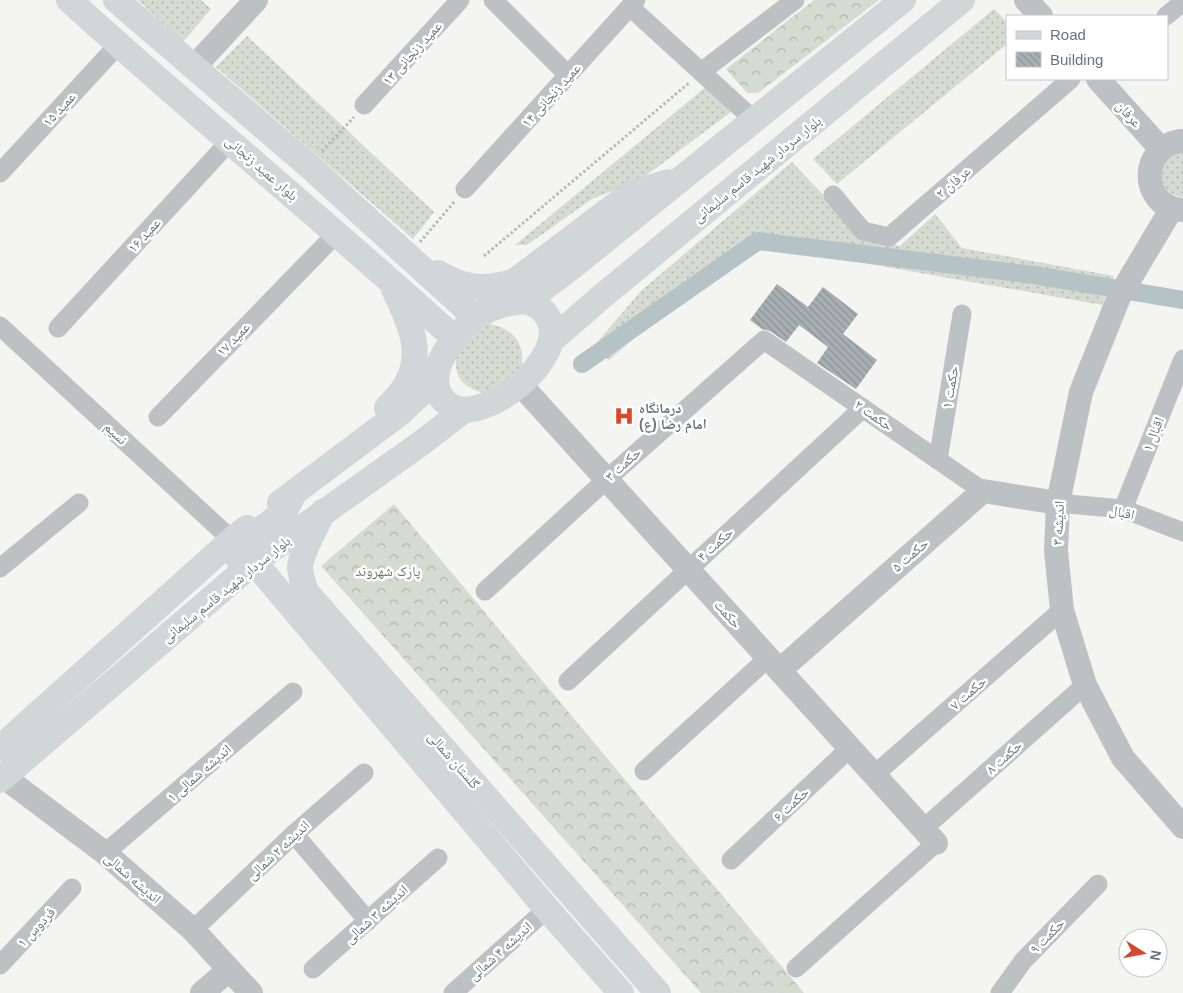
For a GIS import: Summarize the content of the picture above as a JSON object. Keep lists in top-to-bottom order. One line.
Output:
{"streets":{"main road":["بلوار عمید زنجانی","بلوار سردار شهید قاسم سلیمانی","گلستان شمالی"],"street":["عمید زنجانی ۱۳","عمید زنجانی ۱۴","عمید ۱۵","عرفان","عرفان ۲","عمید ۱۶","عمید ۱۷","حکمت ۱","حکمت ۲","نسیم","اقبال ۱","حکمت ۳","اقبال","اندیشه ۳","حکمت ۴","حکمت ۵","حکمت","حکمت ۷","حکمت ۸","اندیشه شمالی ۱","حکمت ۶","اندیشه ۲ شمالی","اندیشه شمالی","اندیشه ۳ شمالی","فردوس ۱","حکمت ۹","اندیشه ۴ شمالی"]},"crossings":[["عمید ۱۵","بلوار عمید زنجانی"],["بلوار عمید زنجانی","بلوار سردار شهید قاسم سلیمانی"],["بلوار عمید زنجانی","عمید ۱۶"],["بلوار عمید زنجانی","عمید ۱۷"],["بلوار عمید زنجانی","حکمت"],["بلوار سردار شهید قاسم سلیمانی","نسیم"],["بلوار سردار شهید قاسم سلیمانی","حکمت"],["بلوار سردار شهید قاسم سلیمانی","گلستان شمالی"],["بلوار سردار شهید قاسم سلیمانی","اندیشه شمالی"],["حکمت ۱","حکمت ۲"],["حکمت ۲","حکمت ۳"],["حکمت ۲","حکمت ۴"],["حکمت ۲","حکمت ۵"],["اقبال ۱","اقبال"],["حکمت ۳","حکمت"],["اقبال","اندیشه ۳"],["اندیشه ۳","حکمت ۷"],["اندیشه ۳","حکمت ۸"],["حکمت ۴","حکمت"],["حکمت ۵","حکمت"],["حکمت","حکمت ۷"],["حکمت","حکمت ۸"],["حکمت","حکمت ۶"],["گلستان شمالی","اندیشه ۴ شمالی"],["اندیشه شمالی ۱","اندیشه شمالی"],["اندیشه ۲ شمالی","اندیشه شمالی"]],"parks":["پارک شهروند"],"places":{"hospital":["درمانگاه امام رضا (ع)"]},"legend":["Road","Building"],"north":"right"}
